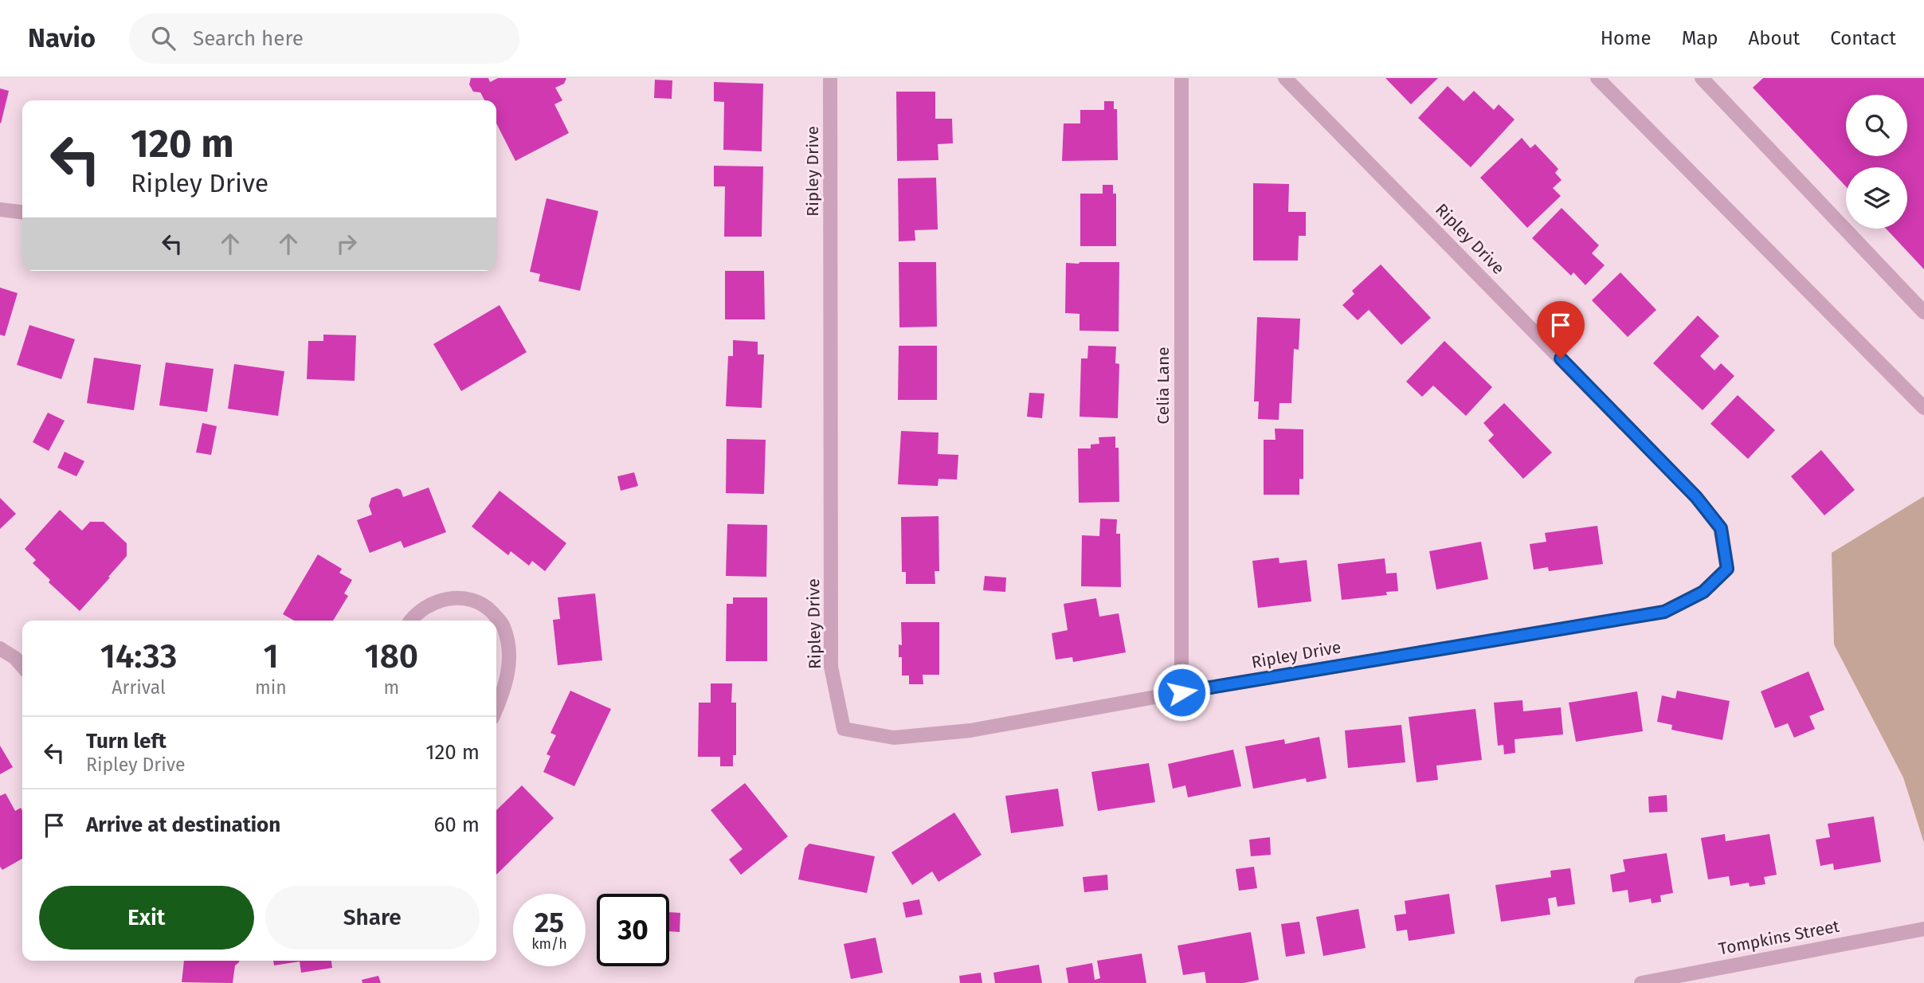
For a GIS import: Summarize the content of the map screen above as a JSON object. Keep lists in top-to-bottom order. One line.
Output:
{"streets":{"street":["Ripley Drive","Celia Lane","Tompkins Street"]},"crossings":[["Ripley Drive","Celia Lane"]],"page":{"header":"Navio","search":"Search here","nav":["Home","Map","About","Contact"],"turn":["120 m","Ripley Drive"],"eta":["14:33","Arrival","1","min","180","m"],"list":[{"name":"Turn left","note":"Ripley Drive","value":"120 m"},{"name":"Arrive at destination","value":"60 m"}],"buttons":["Exit","Share"],"speed":"25 km/h","limit":"30"}}
